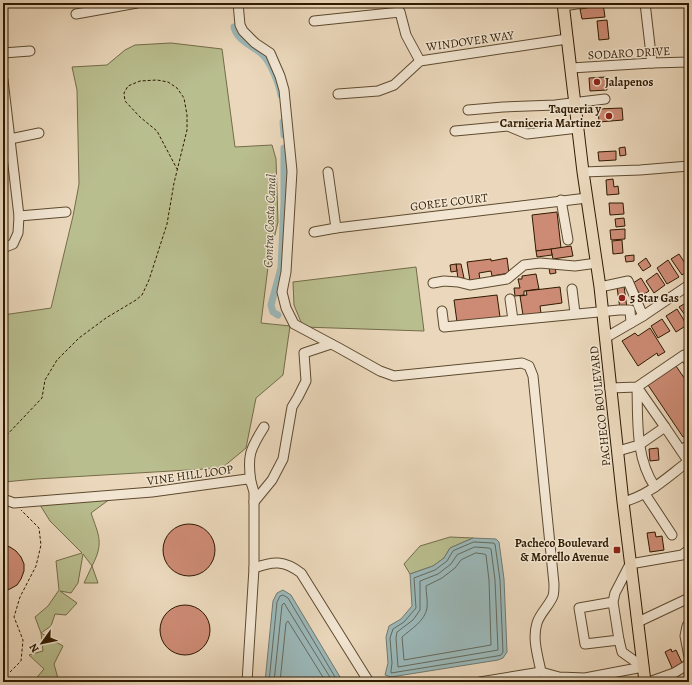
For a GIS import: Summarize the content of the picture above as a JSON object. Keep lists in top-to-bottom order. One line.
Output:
{"streets":{"main road":["PACHECO BOULEVARD"],"street":["WINDOVER WAY","SODARO DRIVE","GOREE COURT","VINE HILL LOOP"]},"crossings":[["WINDOVER WAY","PACHECO BOULEVARD"],["SODARO DRIVE","PACHECO BOULEVARD"],["GOREE COURT","PACHECO BOULEVARD"]],"water":["Contra Costa Canal"],"places":{"other":["Jalapenos","Taqueria y Carniceria Martinez","5 Star Gas"],"transit":["Pacheco Boulevard & Morello Avenue"]},"north":"bottom left"}
